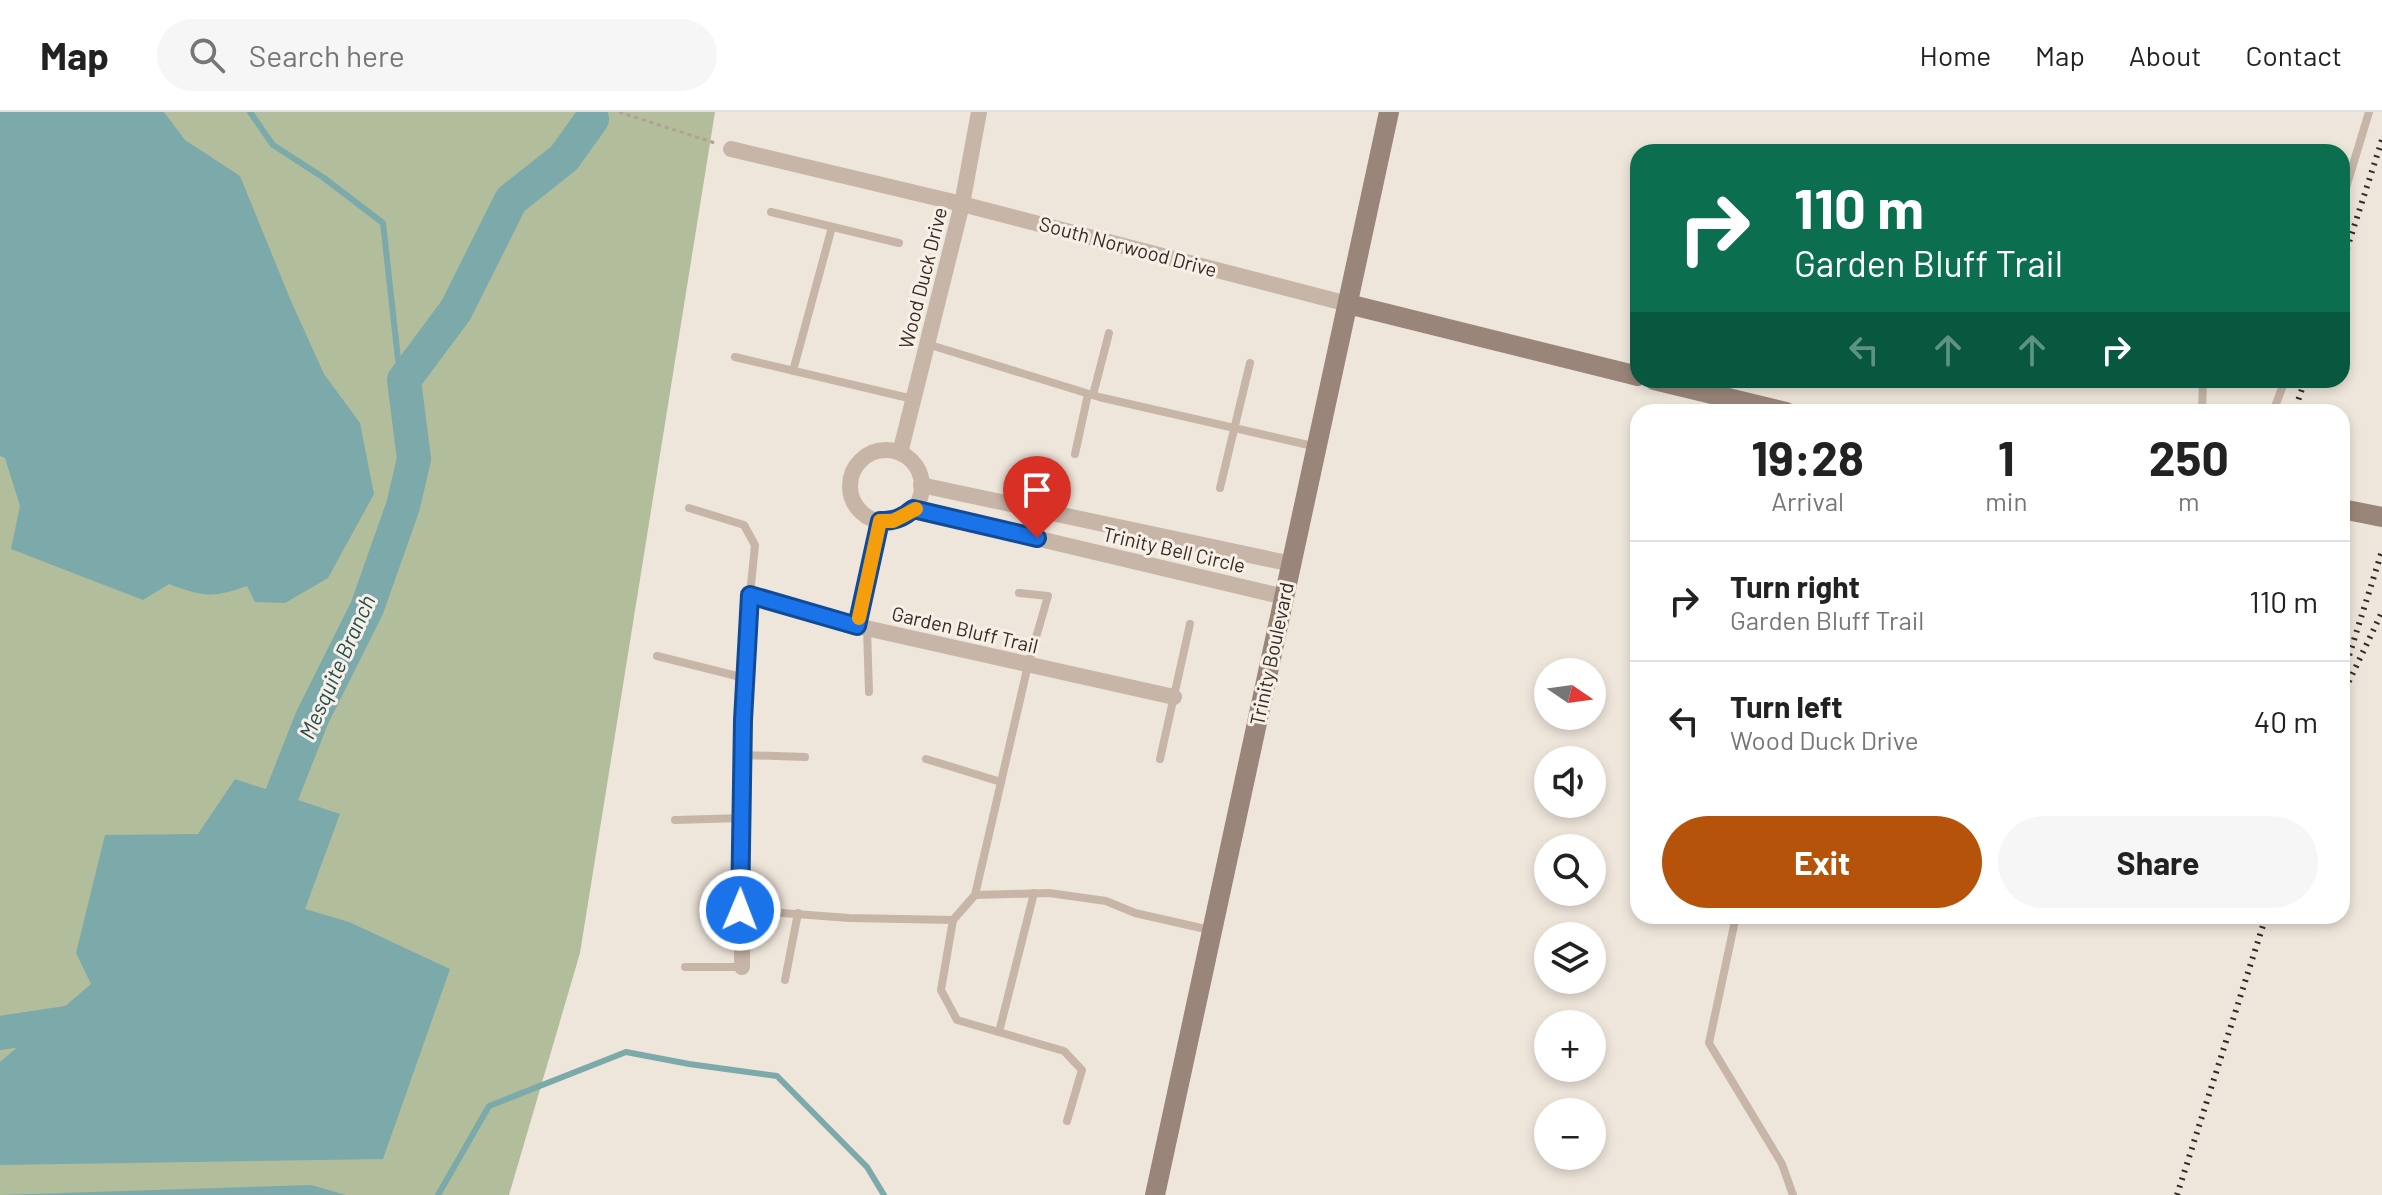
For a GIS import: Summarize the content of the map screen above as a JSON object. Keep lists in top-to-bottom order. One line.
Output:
{"streets":{"main road":["South Norwood Drive","Trinity Boulevard"],"street":["Wood Duck Drive","Trinity Bell Circle","Garden Bluff Trail"]},"crossings":[["South Norwood Drive","Wood Duck Drive"],["South Norwood Drive","Trinity Boulevard"],["Wood Duck Drive","Trinity Bell Circle"],["Trinity Bell Circle","Trinity Boulevard"]],"water":["Mesquite Branch"],"north":"right","page":{"header":"Map","search":"Search here","nav":["Home","Map","About","Contact"],"turn":["110 m","Garden Bluff Trail"],"eta":["19:28","Arrival","1","min","250","m"],"list":[{"name":"Turn right","note":"Garden Bluff Trail","value":"110 m"},{"name":"Turn left","note":"Wood Duck Drive","value":"40 m"}],"map_buttons":["+","−"],"buttons":["Exit","Share"]}}
